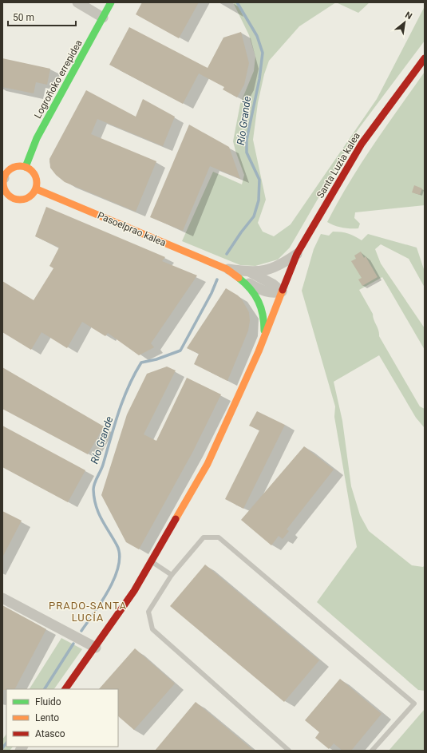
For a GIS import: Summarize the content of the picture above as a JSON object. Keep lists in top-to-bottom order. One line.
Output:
{"streets":{"street":["Logroñoko errepidea","Santa Luzia kalea","Pasoelprao kalea"]},"crossings":[["Logroñoko errepidea","Pasoelprao kalea"],["Santa Luzia kalea","Pasoelprao kalea"]],"districts":["PRADO-SANTA LUCÍA"],"water":["Río Grande"],"legend":["Fluido","Lento","Atasco"],"scale_bar":"50 m","north":"top right"}
